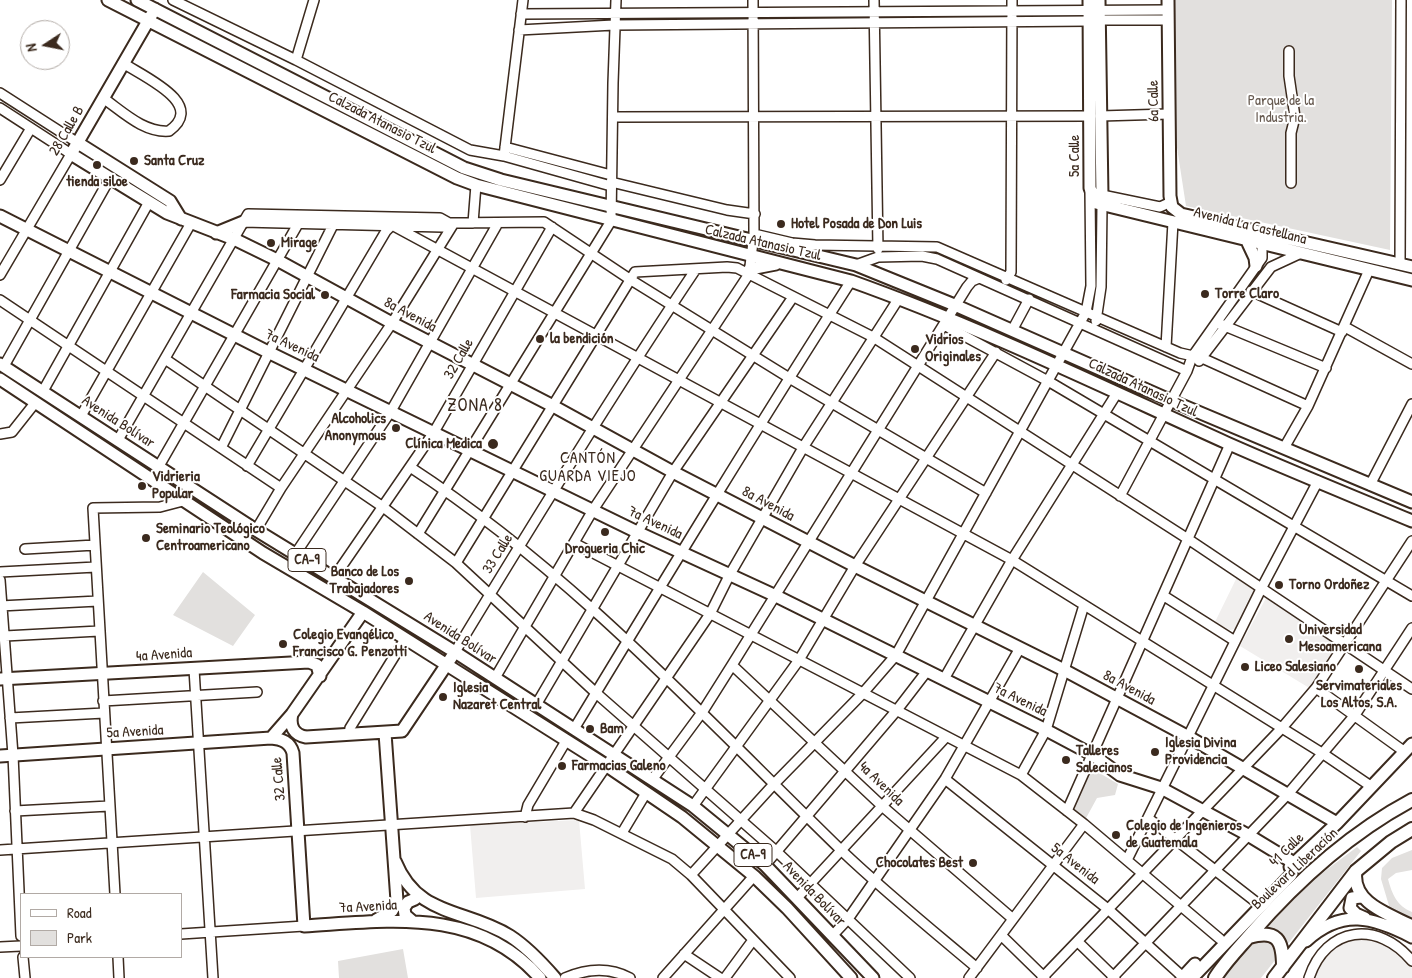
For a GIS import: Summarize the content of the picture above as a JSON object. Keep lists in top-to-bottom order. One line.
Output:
{"streets":{"highway":["Boulevard Liberación"],"main road":["6a Calle","Calzada Atanasio Tzul","28 Calle B","5a Calle","Avenida La Castellana","8a Avenida","7a Avenida","32 Calle","Avenida Bolívar","33 Calle","CA-9","4a Avenida","5a Avenida","41 Calle"]},"crossings":[["6a Calle","Avenida La Castellana"],["Calzada Atanasio Tzul","28 Calle B"],["28 Calle B","8a Avenida"],["28 Calle B","7a Avenida"],["5a Calle","Avenida La Castellana"],["8a Avenida","32 Calle"],["8a Avenida","33 Calle"],["8a Avenida","41 Calle"],["7a Avenida","32 Calle"],["7a Avenida","33 Calle"],["7a Avenida","41 Calle"],["32 Calle","Avenida Bolívar"],["32 Calle","4a Avenida"],["32 Calle","5a Avenida"],["Avenida Bolívar","33 Calle"],["5a Avenida","41 Calle"]],"districts":["ZONA 8","CANTÓN GUARDA VIEJO"],"parks":["Parque de la Industria."],"places":["Santa Cruz","tienda siloe","Hotel Posada de Don Luis","Mirage","Torre Claro","Farmacia Social","la bendición","Vidrios Originales","Alcoholics Anonymous","Clínica Medica","Vidrieria Popular","Drogueria Chic","Seminario Teológico Centroamericano","Banco de Los Trabajadores","Torno Ordoñez","Universidad Mesoamericana","Colegio Evangélico Francisco G. Penzotti","Liceo Salesiano","Servimateriales Los Altos, S.A.","Iglesia Nazaret Central","Bam","Iglesia Divina Providencia","Talleres Salecianos","Farmacias Galeno","Colegio de Ingenieros de Guatemala","Chocolates Best"],"legend":["Road","Park"],"north":"left"}
